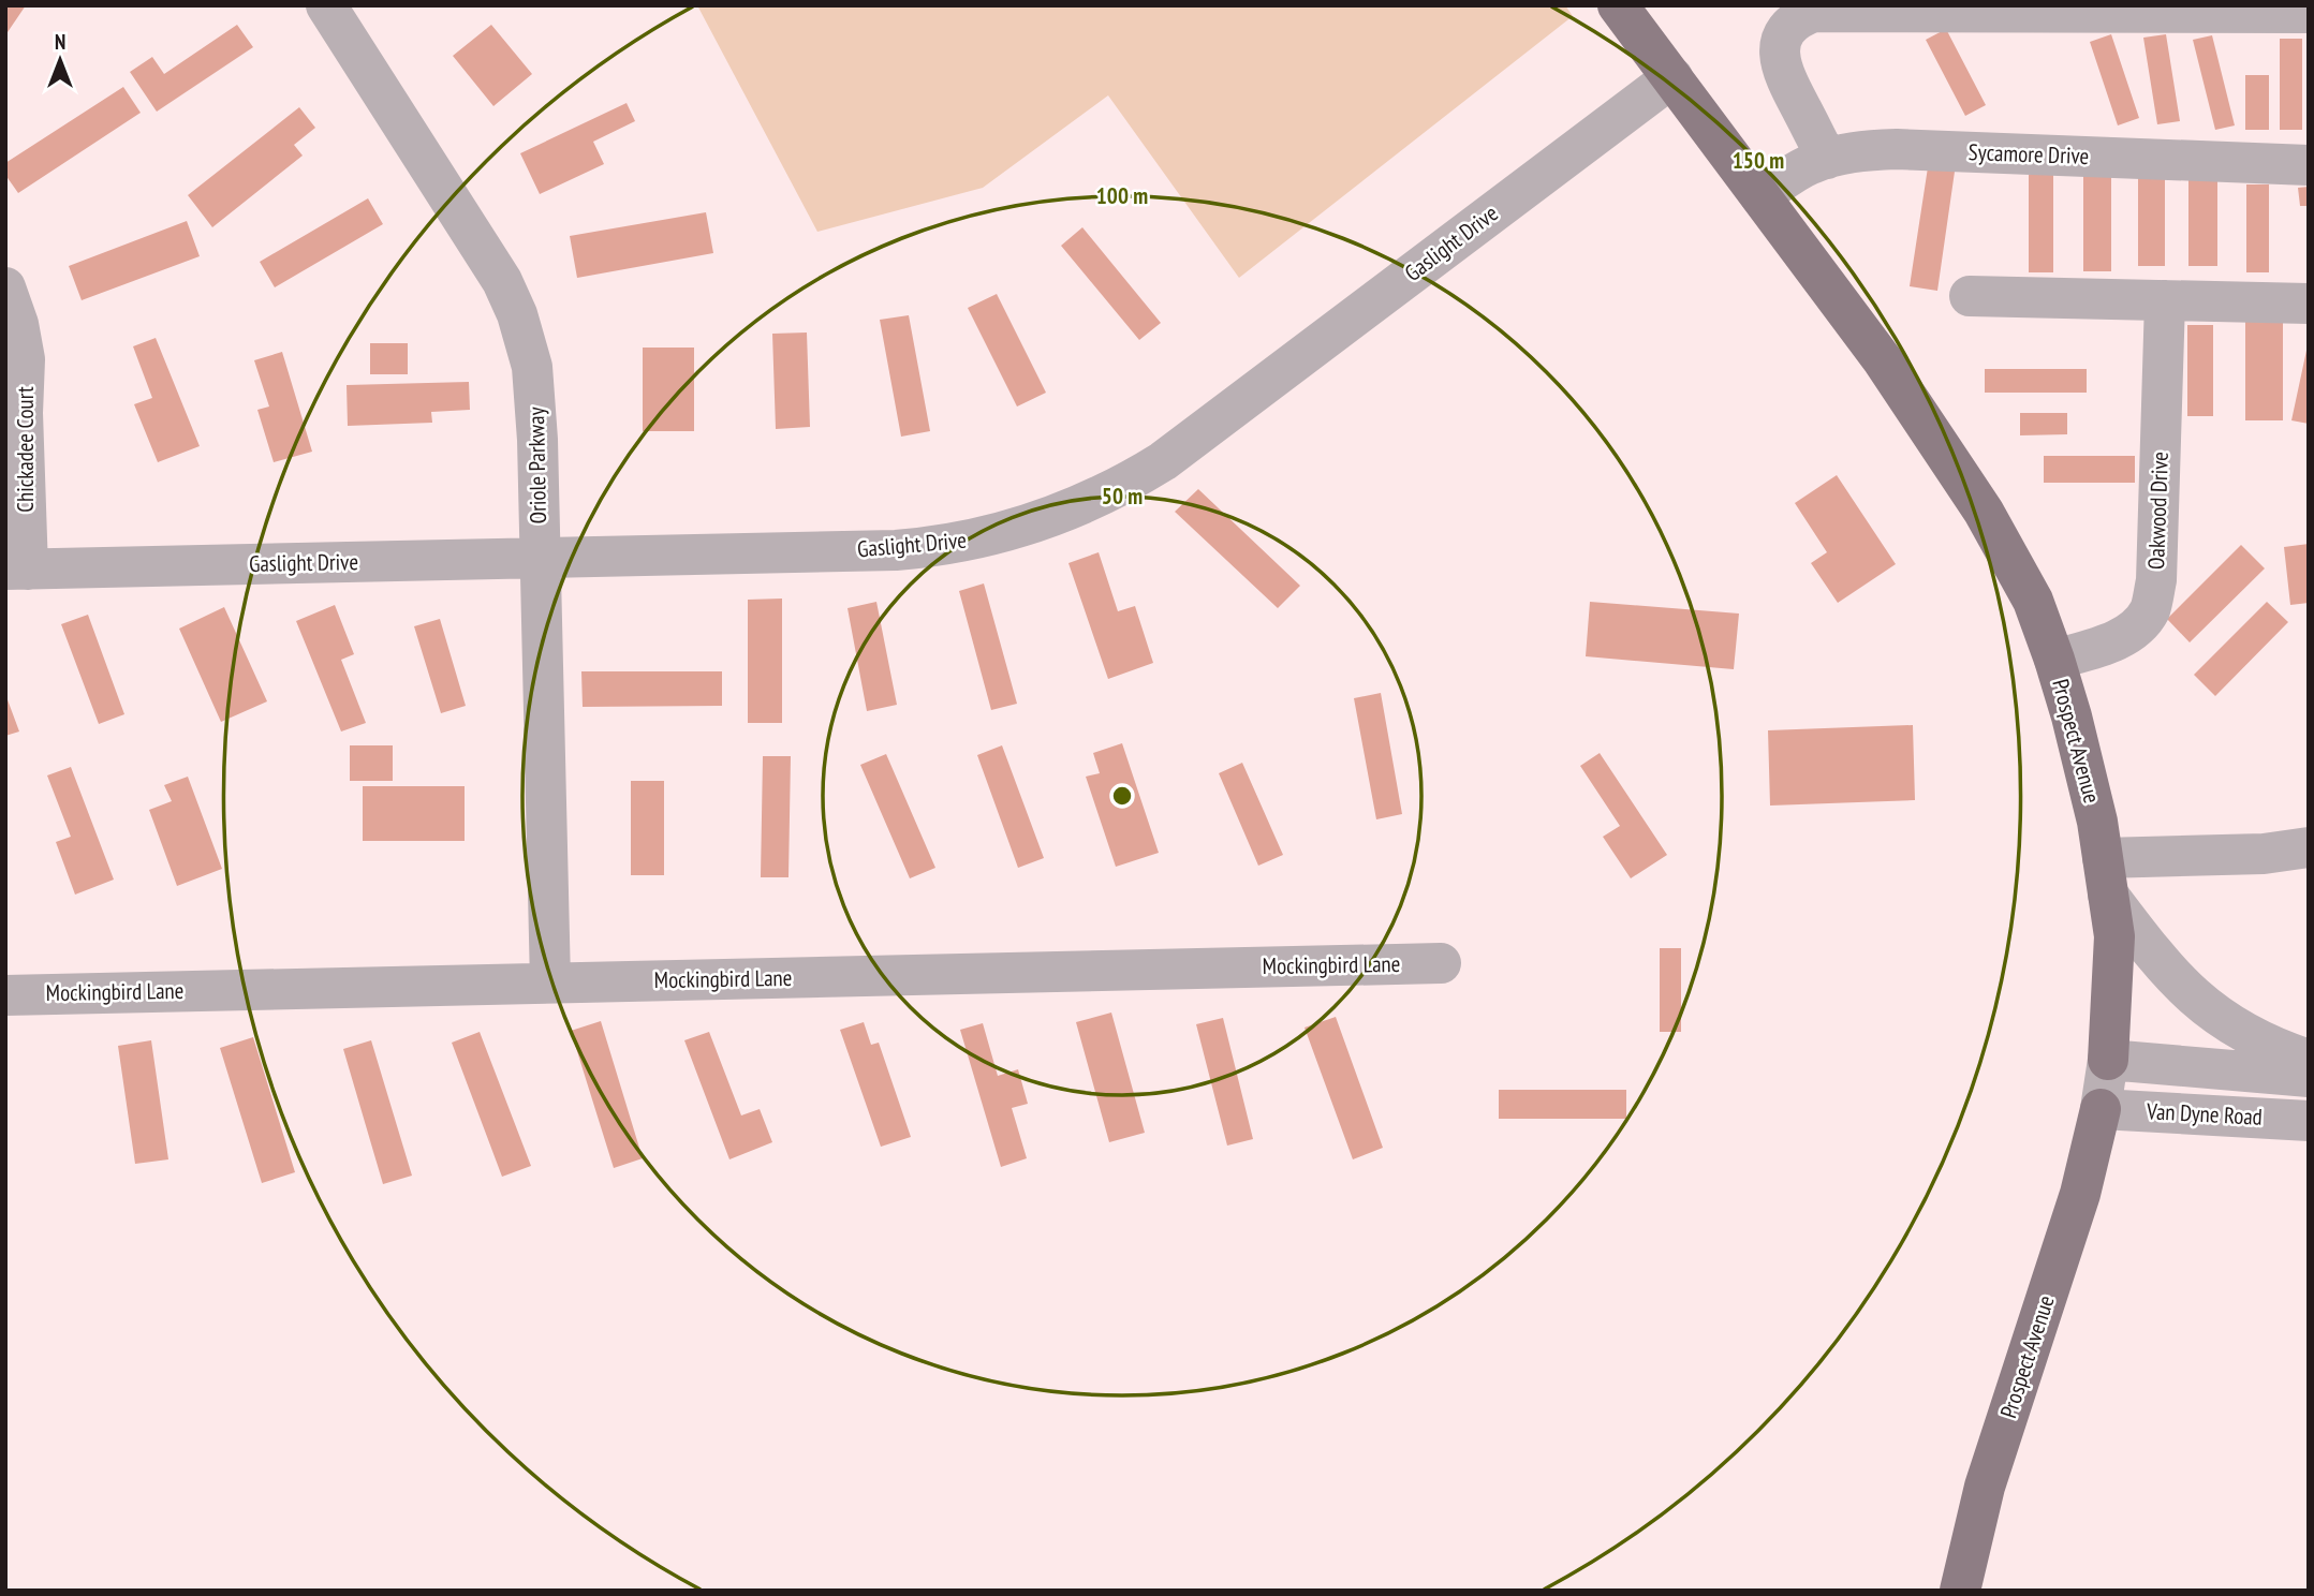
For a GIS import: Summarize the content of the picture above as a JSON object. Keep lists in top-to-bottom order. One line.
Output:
{"streets":{"main road":["Prospect Avenue"],"street":["Sycamore Drive","Gaslight Drive","Chickadee Court","Oriole Parkway","Oakwood Drive","Mockingbird Lane","Van Dyne Road"]},"crossings":[["Sycamore Drive","Prospect Avenue"],["Gaslight Drive","Chickadee Court"],["Gaslight Drive","Oriole Parkway"],["Gaslight Drive","Prospect Avenue"],["Oriole Parkway","Mockingbird Lane"],["Oakwood Drive","Prospect Avenue"],["Prospect Avenue","Van Dyne Road"]],"north":"top","rings":["150 m","100 m","50 m"]}
